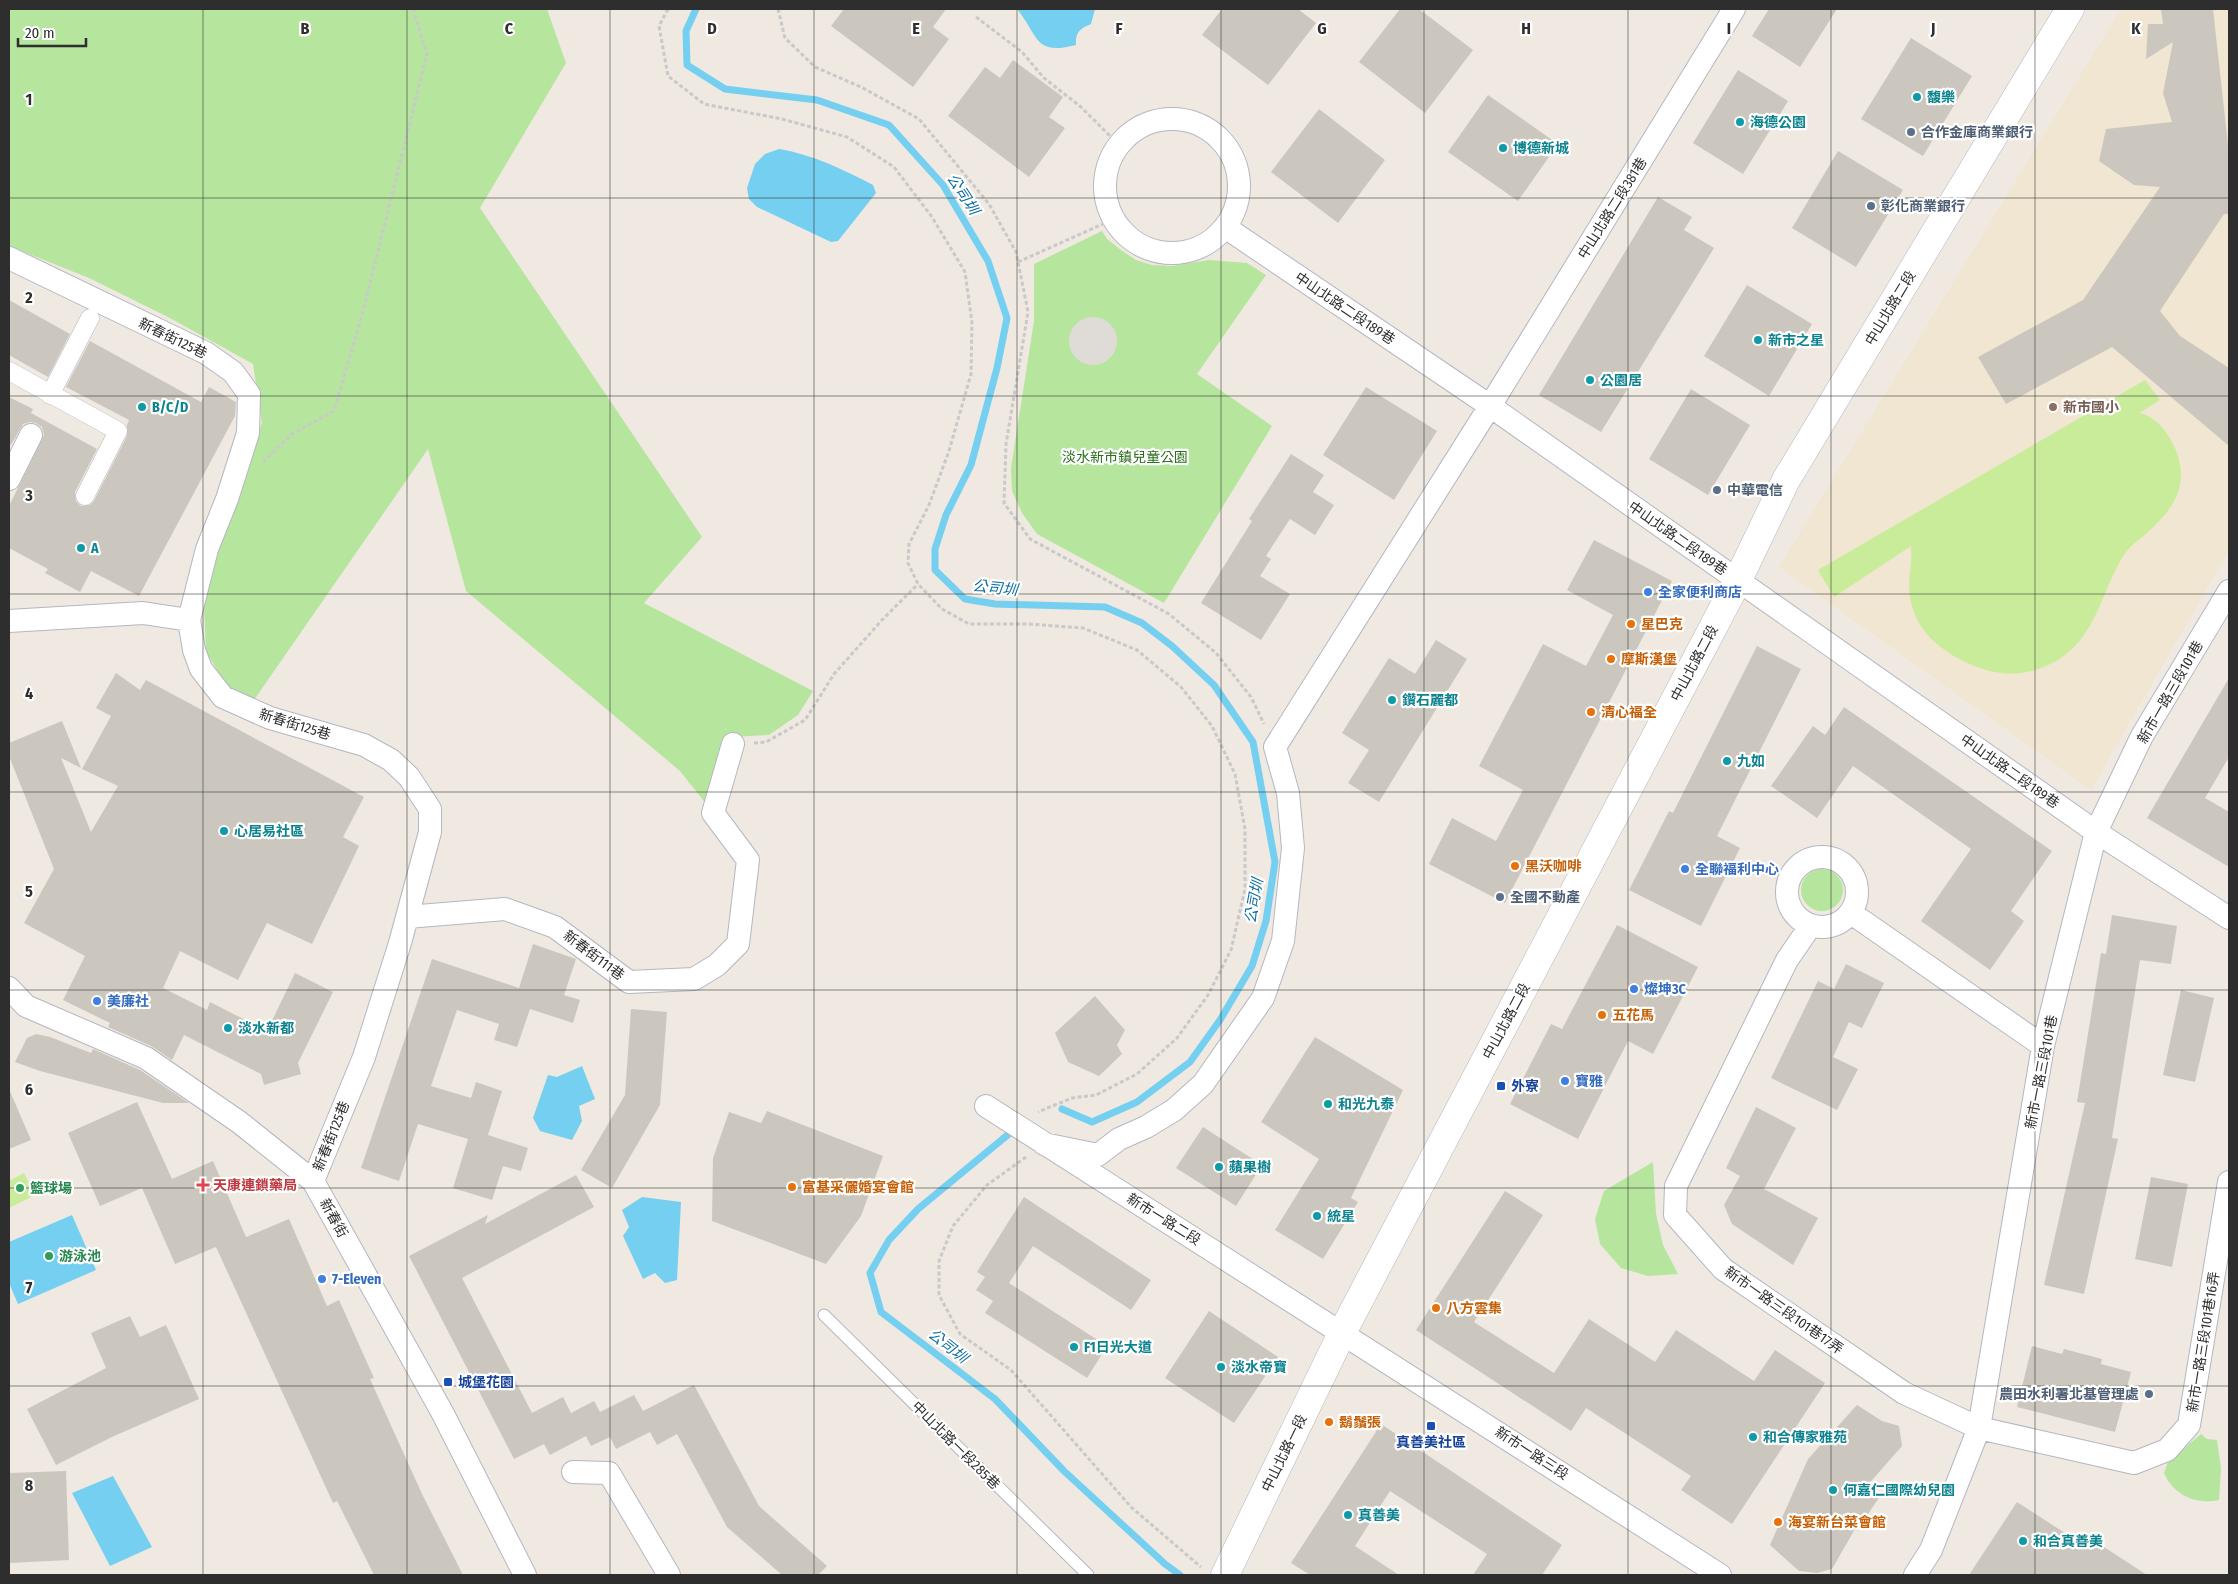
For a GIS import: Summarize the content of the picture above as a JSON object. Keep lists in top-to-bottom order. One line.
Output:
{"streets":{"street":["中山北路二段381巷","中山北路二段189巷","中山北路二段","新春街125巷","新市一路三段101巷","新春街111巷","新春街","新市一路二段","新市一路三段101巷17弄","新市一路三段101巷16弄","中山北路一段","新市一路三段"],"lane":["中山北路一段285巷"]},"crossings":[["中山北路二段381巷","中山北路二段189巷"],["中山北路二段189巷","中山北路二段"],["中山北路二段189巷","新市一路三段101巷"],["中山北路二段","新市一路二段"],["中山北路二段","中山北路一段"],["中山北路二段","新市一路三段"],["新春街125巷","新春街111巷"],["新春街125巷","新春街"],["新市一路三段101巷","新市一路三段101巷17弄"],["新市一路三段101巷","新市一路三段101巷16弄"],["新市一路二段","中山北路一段"],["新市一路二段","新市一路三段"],["新市一路三段101巷17弄","新市一路三段101巷16弄"],["中山北路一段","新市一路三段"]],"water":["公司圳"],"parks":["淡水新市鎮兒童公園"],"places":{"other":["馥樂","海德公園","合作金庫商業銀行","博德新城","彰化商業銀行","新市之星","公園居","B/C/D","新市國小","中華電信","A","全家便利商店","星巴克","摩斯漢堡","鑽石麗都","清心福全","九如","心居易社區","黑沃咖啡","全聯福利中心","全國不動產","燦坤3C","美廉社","五花馬","淡水新都","寶雅","和光九泰","蘋果樹","富基采儷婚宴會館","籃球場","統星","游泳池","7-Eleven","八方雲集","F1日光大道","淡水帝寶","農田水利署北基管理處","鬍鬚張","和合傳家雅苑","何嘉仁國際幼兒園","真善美","海宴新台菜會館","和合真善美"],"transit":["外寮","城堡花園","真善美社區"],"health":["天康連鎖藥局"]},"scale_bar":"20 m","grid":{"columns":["B","C","D","E","F","G","H","I","J","K"],"rows":["1","2","3","4","5","6","7","8"]}}
